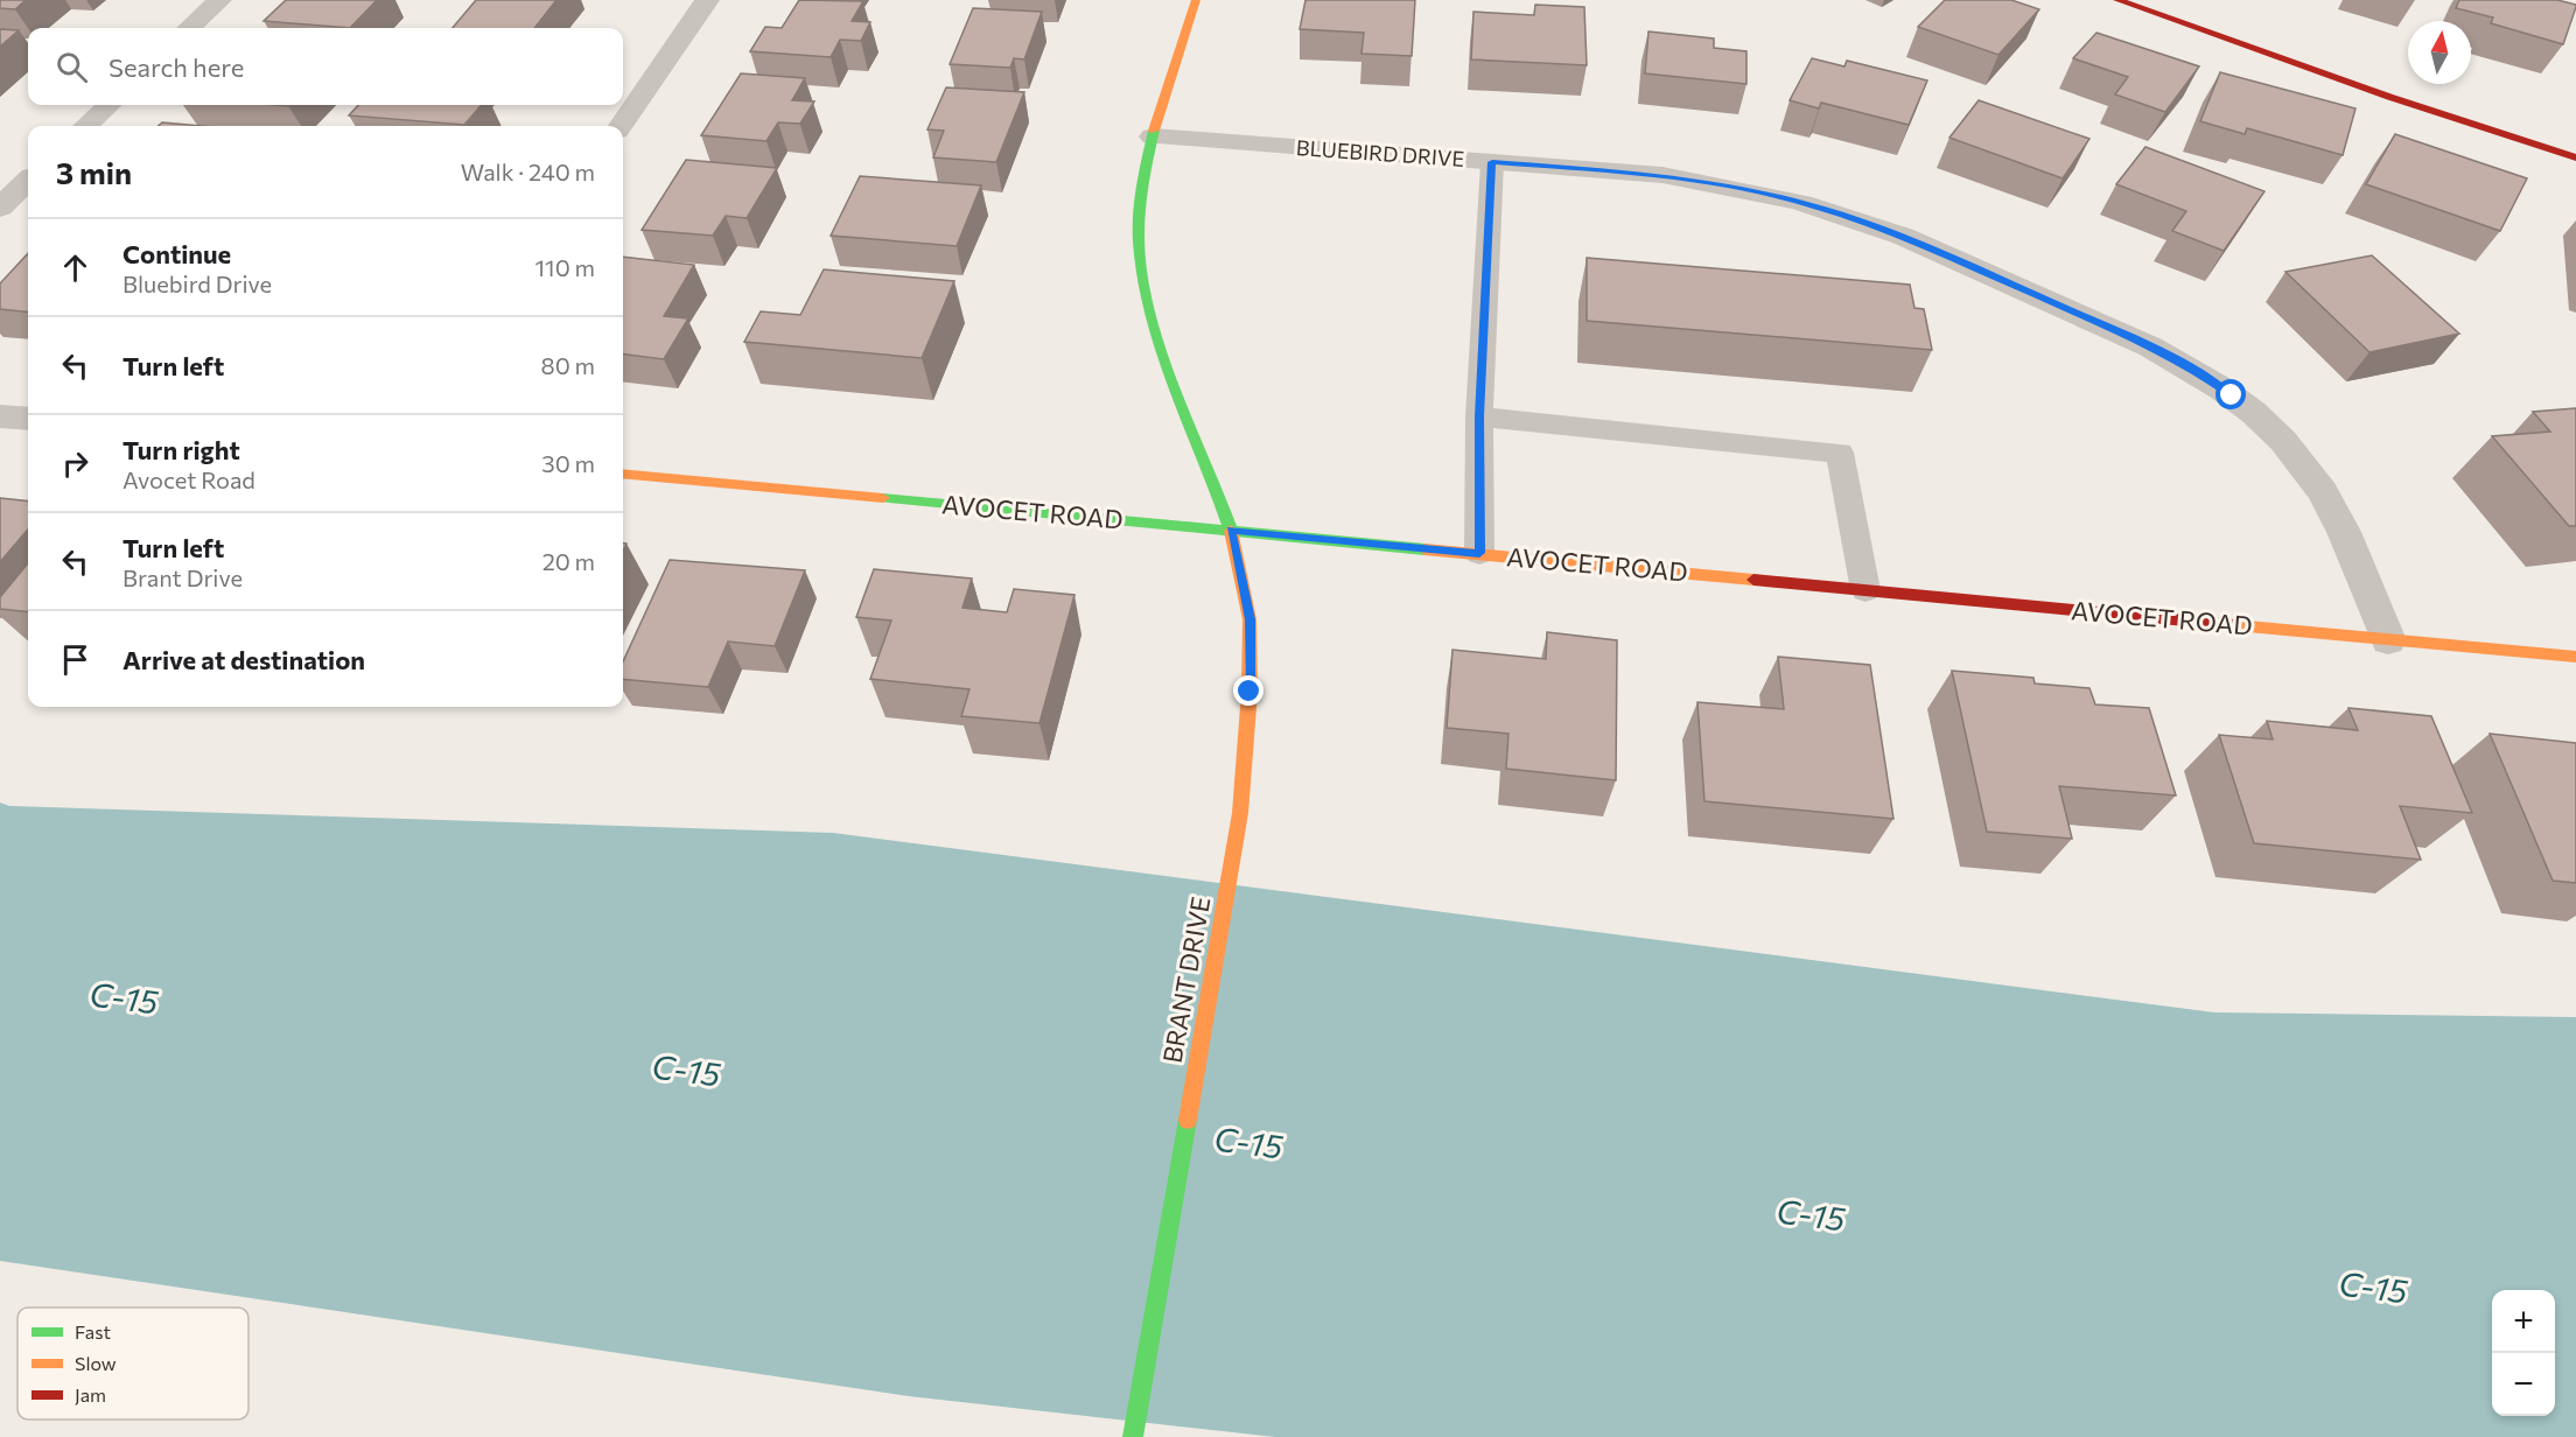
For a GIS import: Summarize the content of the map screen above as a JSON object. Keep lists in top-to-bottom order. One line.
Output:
{"streets":{"street":["BLUEBIRD DRIVE","AVOCET ROAD","BRANT DRIVE"]},"crossings":[["BLUEBIRD DRIVE","AVOCET ROAD"],["BLUEBIRD DRIVE","BRANT DRIVE"],["AVOCET ROAD","BRANT DRIVE"]],"water":["C-15"],"legend":["Fast","Slow","Jam"],"north":"top","page":{"search":"Search here","heading":["3 min","Walk · 240 m"],"list":[["Continue","Bluebird Drive","110 m"],["Turn left","80 m"],["Turn right","Avocet Road","30 m"],["Turn left","Brant Drive","20 m"],"Arrive at destination"],"map_buttons":["+","−"]}}
